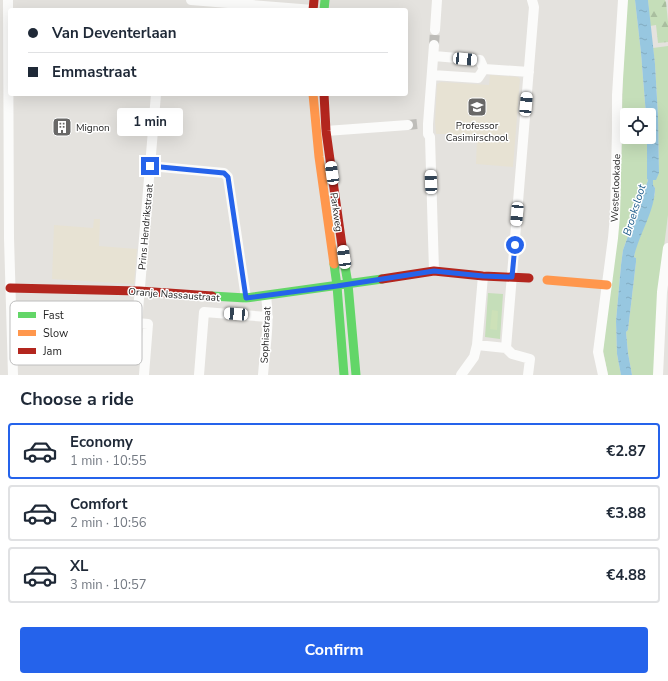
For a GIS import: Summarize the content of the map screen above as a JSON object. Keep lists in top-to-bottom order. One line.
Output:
{"streets":{"street":["Westerlookade","Parkweg","Prins Hendrikstraat","Oranje Nassaustraat","Sophiastraat"]},"crossings":[["Parkweg","Oranje Nassaustraat"],["Prins Hendrikstraat","Oranje Nassaustraat"],["Oranje Nassaustraat","Sophiastraat"]],"water":["Broeksloot"],"places":{"school or university":["Professor Casimirschool"],"building":["Mignon"]},"legend":["Fast","Slow","Jam"],"page":{"banner":["Van Deventerlaan","Emmastraat"],"bubble":"1 min","heading":"Choose a ride","list":[{"name":"Economy","note":"1 min · 10:55","value":"€2.87"},{"name":"Comfort","note":"2 min · 10:56","value":"€3.88"},{"name":"XL","note":"3 min · 10:57","value":"€4.88"}],"buttons":"Confirm"}}
